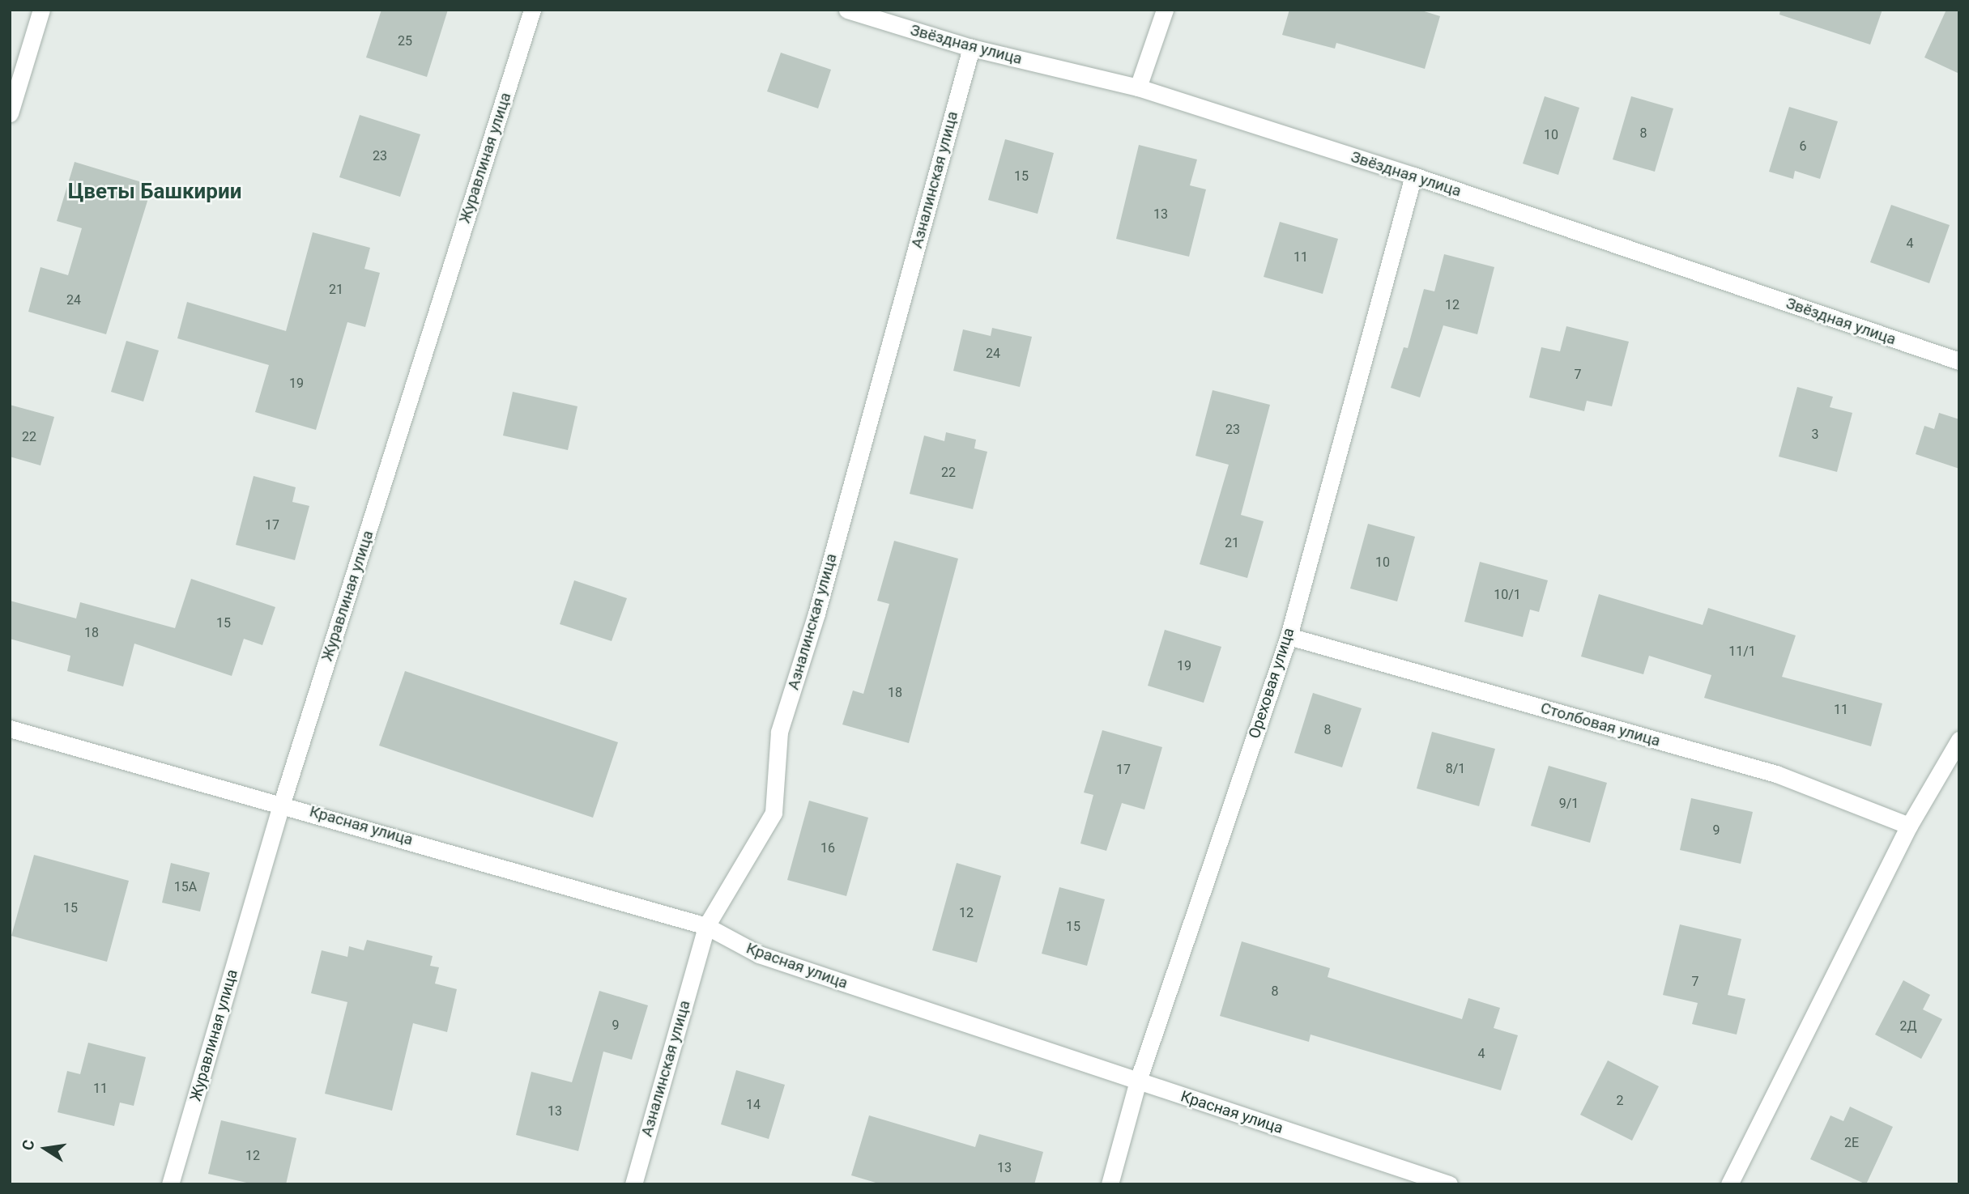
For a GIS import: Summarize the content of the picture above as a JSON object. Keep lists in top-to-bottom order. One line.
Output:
{"streets":{"street":["Звёздная улица","Журавлиная улица","Азналинская улица","Ореховая улица","Столбовая улица","Красная улица"]},"crossings":[["Звёздная улица","Азналинская улица"],["Звёздная улица","Ореховая улица"],["Журавлиная улица","Красная улица"],["Азналинская улица","Красная улица"],["Ореховая улица","Столбовая улица"],["Ореховая улица","Красная улица"]],"districts":["Цветы Башкирии"],"house_numbers":["25","8","10","6","23","15","13","4","11","21","24","12","24","7","19","23","3","22","22","17","21","10","10/1","15","18","11/1","19","18","11","8","8/1","17","9/1","9","16","15А","15","12","15","7","8","9","2Д","4","11","2","14","13","2Е","12","13"],"north":"left"}
